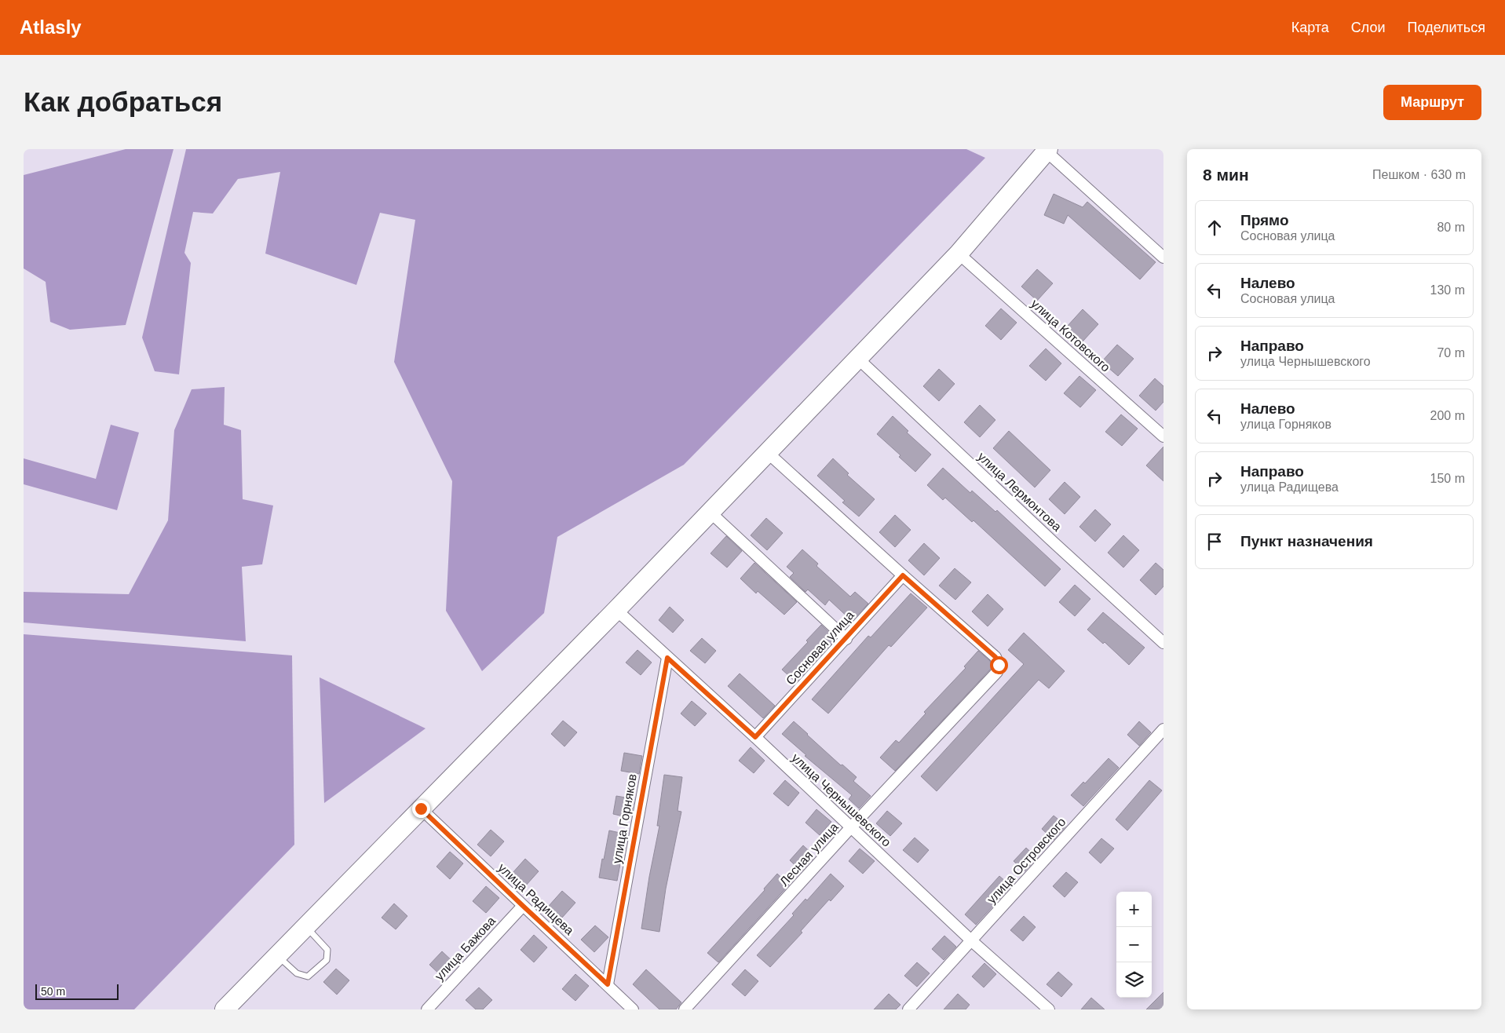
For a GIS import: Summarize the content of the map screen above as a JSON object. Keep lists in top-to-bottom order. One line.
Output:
{"streets":{"street":["улица Котовского","улица Лермонтова","Сосновая улица","улица Чернышевского","улица Горняков","Лесная улица","улица Островского","улица Радищева","улица Бажова"]},"crossings":[["Сосновая улица","улица Чернышевского"],["Сосновая улица","Лесная улица"],["улица Чернышевского","улица Горняков"],["улица Чернышевского","Лесная улица"],["улица Чернышевского","улица Островского"],["улица Горняков","улица Радищева"],["улица Радищева","улица Бажова"]],"scale_bar":"50 m","page":{"header":"Atlasly","nav":["Карта","Слои","Поделиться"],"buttons":"Маршрут","title":"Как добраться","heading":["8 мин","Пешком · 630 m"],"list":[["Прямо","Сосновая улица","80 m"],["Налево","Сосновая улица","130 m"],["Направо","улица Чернышевского","70 m"],["Налево","улица Горняков","200 m"],["Направо","улица Радищева","150 m"],"Пункт назначения"],"map_buttons":["+","−"],"scale":"50 m"}}
